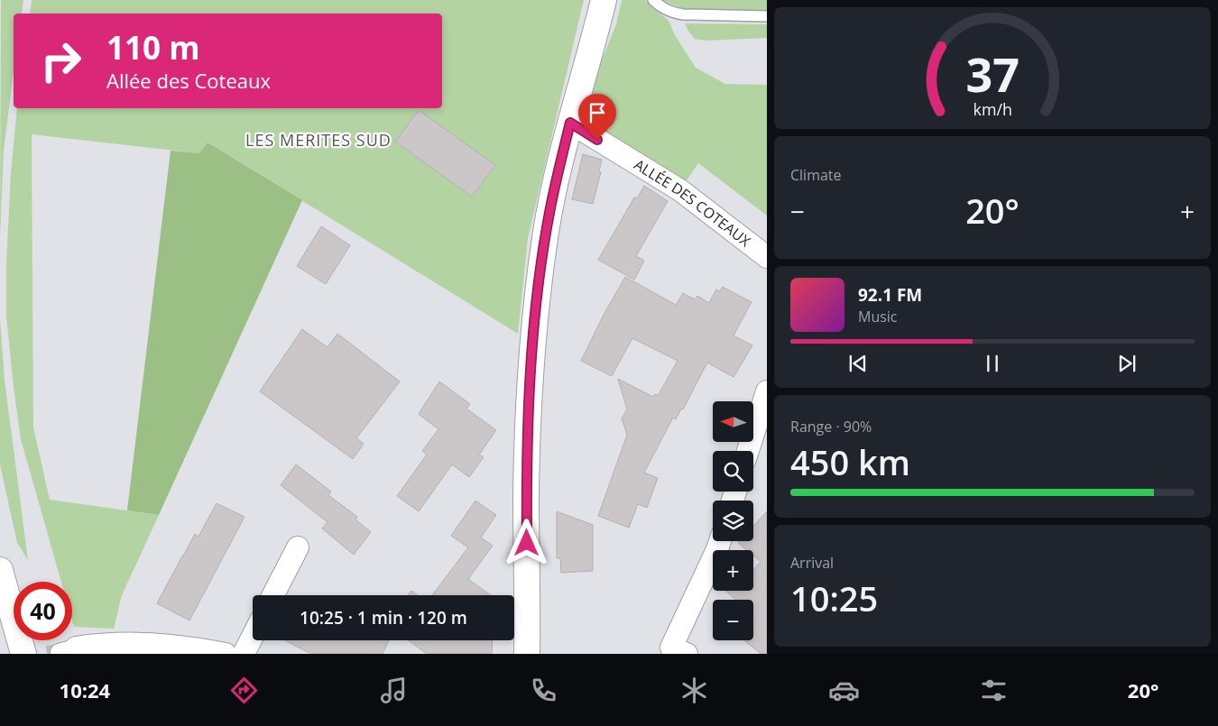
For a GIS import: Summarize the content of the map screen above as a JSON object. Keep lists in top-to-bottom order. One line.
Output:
{"streets":{"street":["ALLÉE DES COTEAUX"]},"districts":["LES MERITES SUD"],"north":"left","page":{"turn":["110 m","Allée des Coteaux"],"tile":["Climate",["Range · 90%","450 km"],["Arrival","10:25"]],"heat":["−","20°","+"],"song":["92.1 FM","Music"],"map_buttons":["+","−"],"limit":"40","trip":"10:25 · 1 min · 120 m","tabs":["10:24","20°"],"gauge":["37","km/h"]}}
